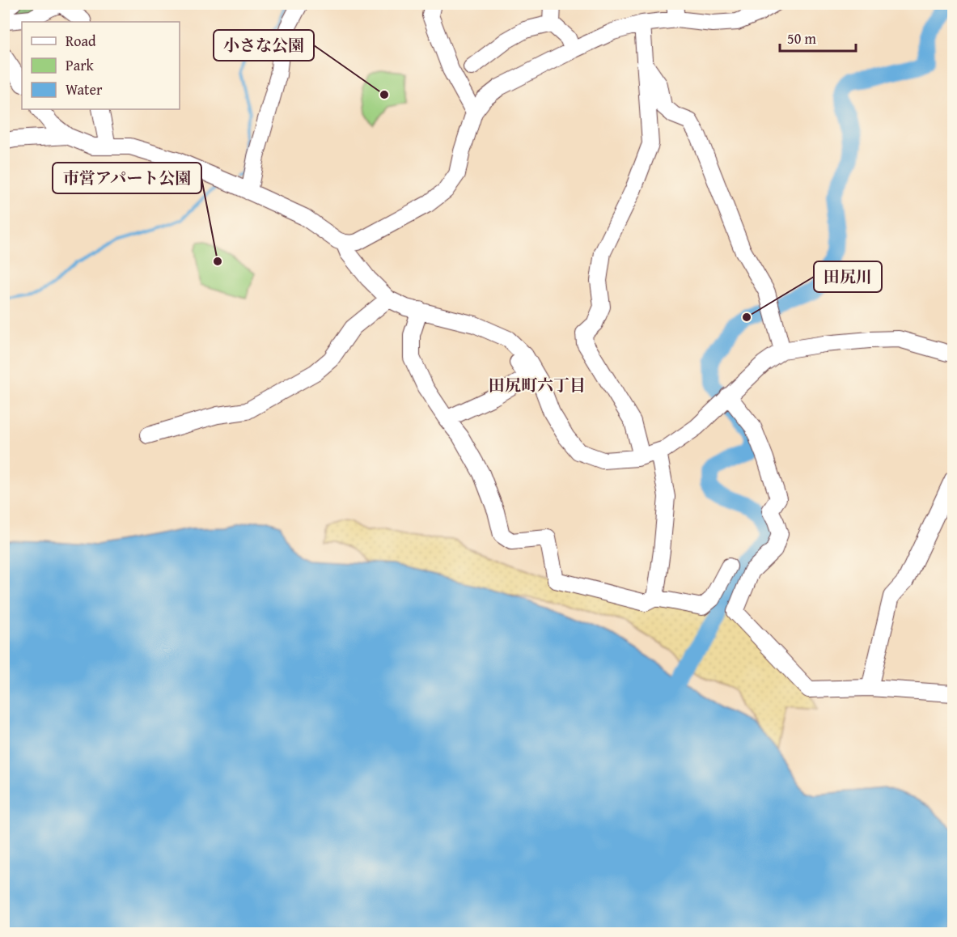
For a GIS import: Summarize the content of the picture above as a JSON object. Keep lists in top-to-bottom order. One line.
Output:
{"districts":["田尻町六丁目"],"places":["小さな公園","市営アパート公園","田尻川"],"legend":["Road","Park","Water"],"scale_bar":"50 m"}
